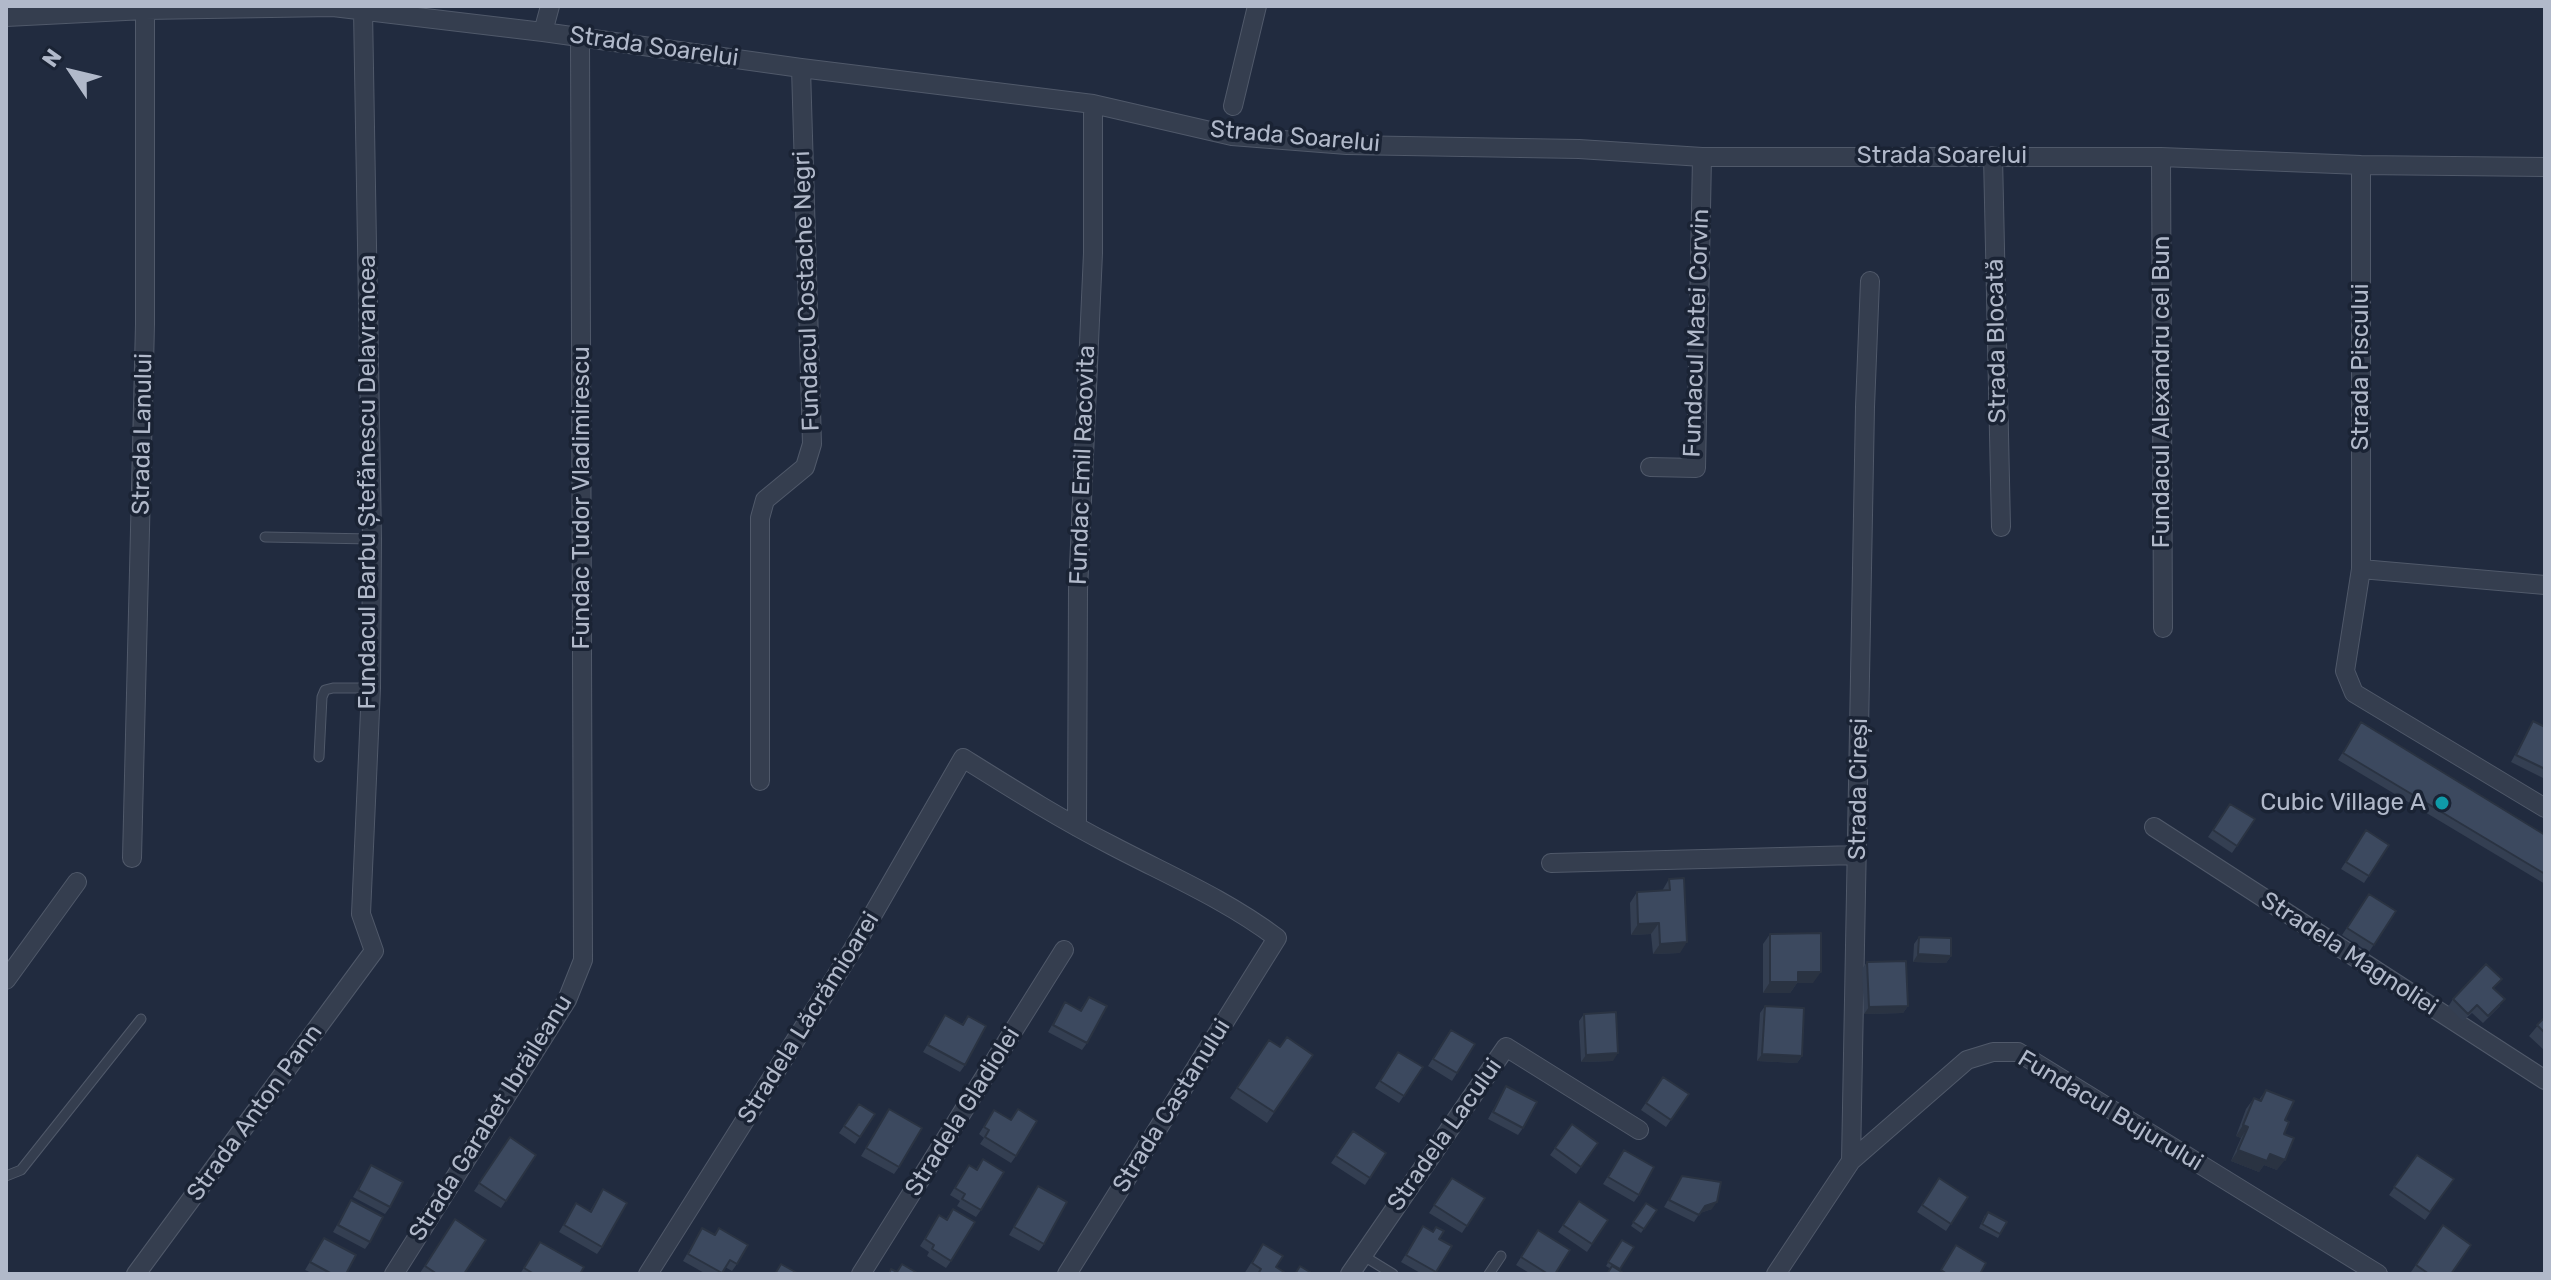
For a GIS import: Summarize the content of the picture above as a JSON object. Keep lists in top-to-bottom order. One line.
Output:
{"streets":{"street":["Strada Soarelui","Fundacul Costache Negri","Fundacul Matei Corvin","Strada Blocată","Strada Piscului","Fundacul Alexandru cel Bun","Strada Lanului","Fundac Emil Racovita","Fundacul Barbu Ștefănescu Delavrancea","Fundac Tudor Vladimirescu","Strada Cireși","Stradela Magnoliei","Stradela Lăcrămioarei","Strada Castanului","Fundacul Bujurului","Stradela Gladiolei","Strada Anton Pann","Strada Garabet Ibrăileanu","Stradela Lacului"]},"crossings":[["Strada Soarelui","Fundacul Costache Negri"],["Strada Soarelui","Fundacul Matei Corvin"],["Strada Soarelui","Strada Blocată"],["Strada Soarelui","Strada Piscului"],["Strada Soarelui","Fundacul Alexandru cel Bun"],["Strada Soarelui","Strada Lanului"],["Strada Soarelui","Fundac Emil Racovita"],["Strada Soarelui","Fundacul Barbu Ștefănescu Delavrancea"],["Strada Soarelui","Fundac Tudor Vladimirescu"],["Fundac Emil Racovita","Stradela Lăcrămioarei"],["Fundac Emil Racovita","Strada Castanului"],["Fundacul Barbu Ștefănescu Delavrancea","Strada Anton Pann"],["Fundac Tudor Vladimirescu","Strada Garabet Ibrăileanu"],["Strada Cireși","Fundacul Bujurului"],["Stradela Lăcrămioarei","Strada Castanului"]],"places":["Cubic Village A"],"north":"top left"}
